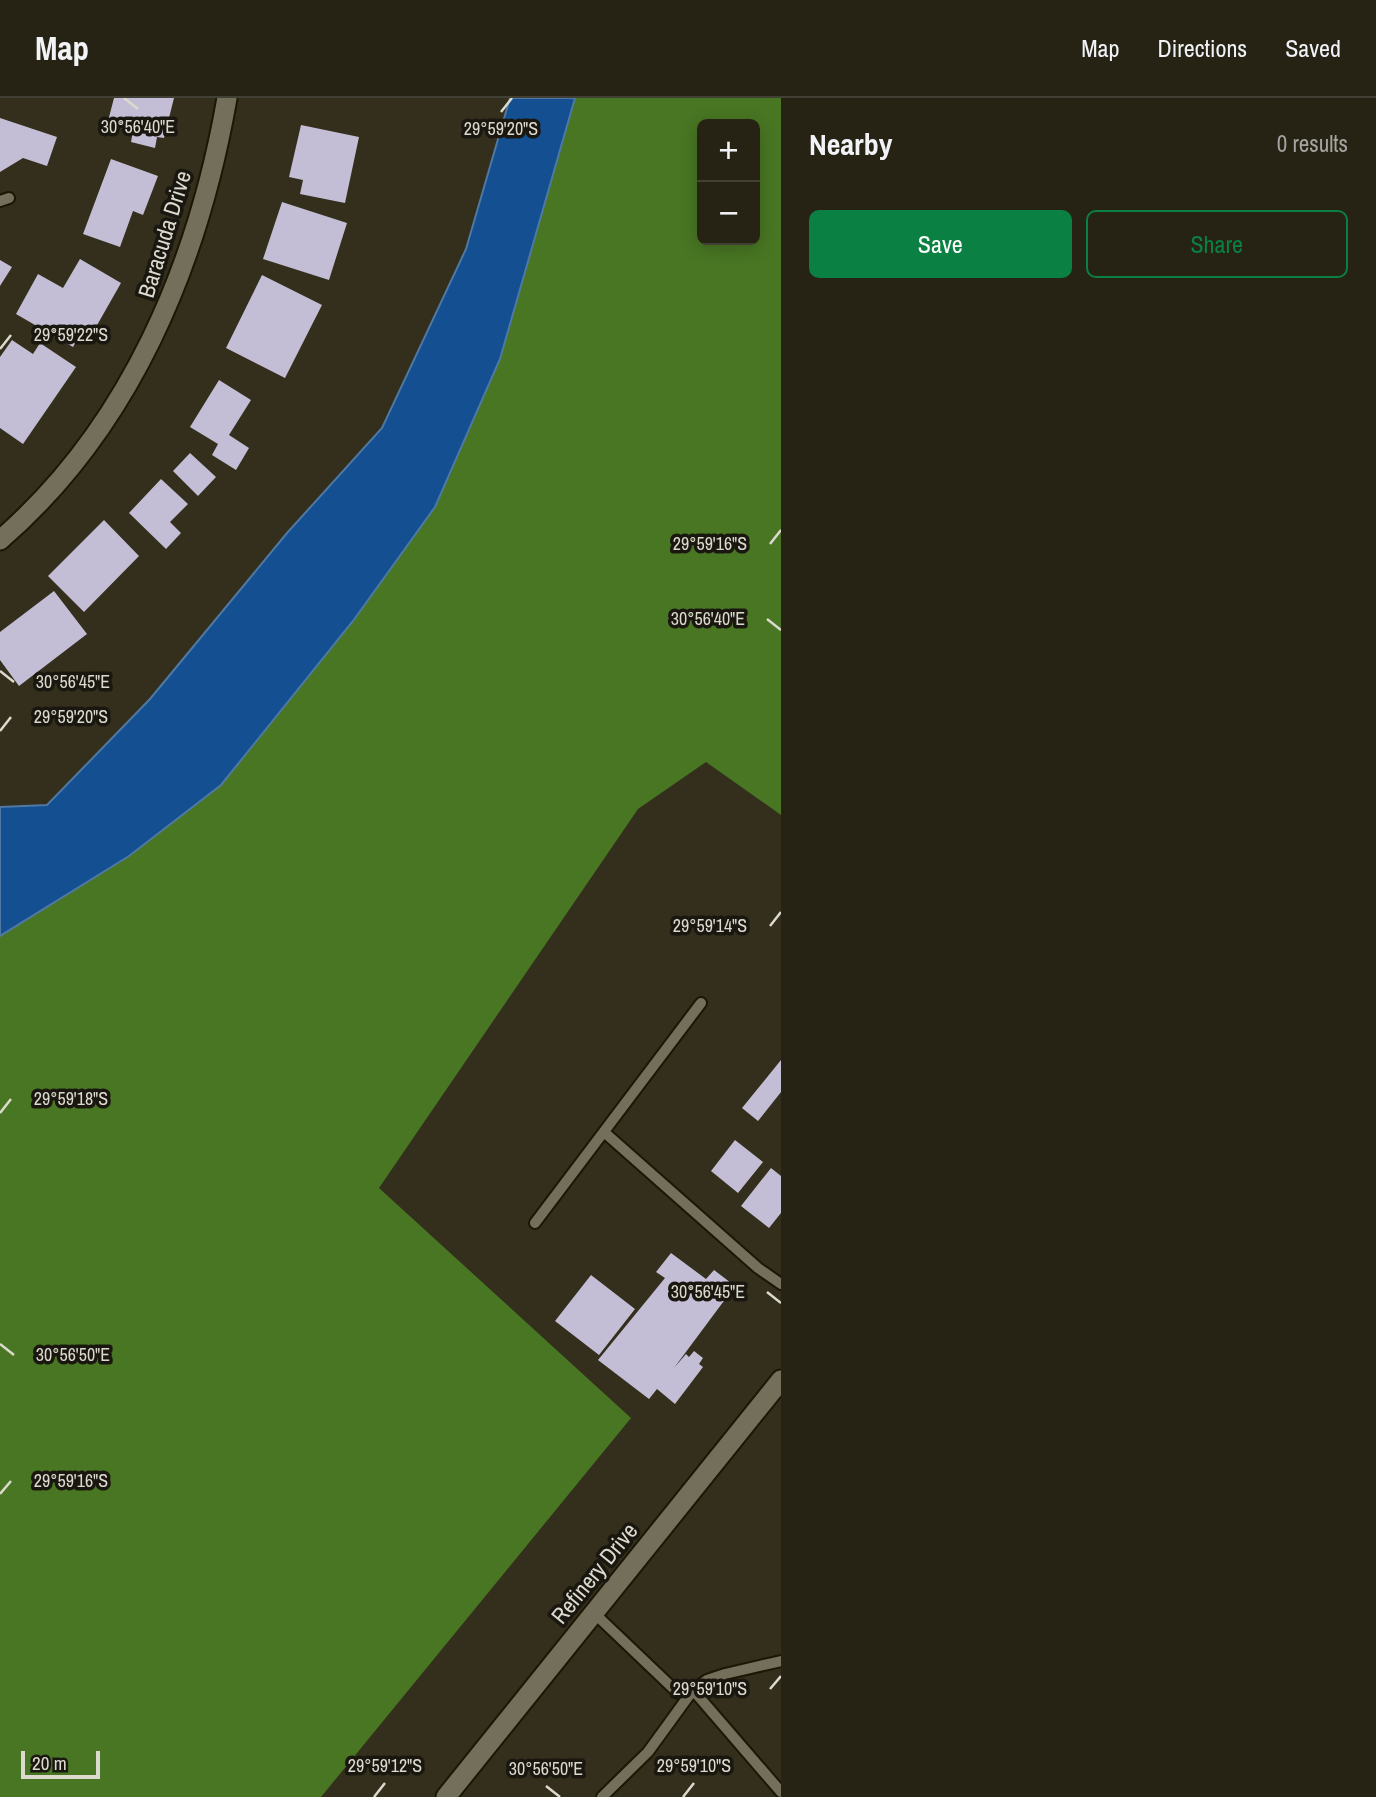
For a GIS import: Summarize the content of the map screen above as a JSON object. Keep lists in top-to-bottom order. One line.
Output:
{"streets":{"street":["Baracuda Drive","Refinery Drive"]},"scale_bar":"20 m","page":{"header":"Map","nav":["Map","Directions","Saved"],"heading":["Nearby","0 results"],"map_buttons":["+","−"],"buttons":["Save","Share"],"scale":"20 m"},"coordinates":["30°56'40\"E","29°59'20\"S","29°59'22\"S","29°59'16\"S","30°56'45\"E","29°59'14\"S","29°59'18\"S","30°56'50\"E","29°59'10\"S","29°59'12\"S"]}
